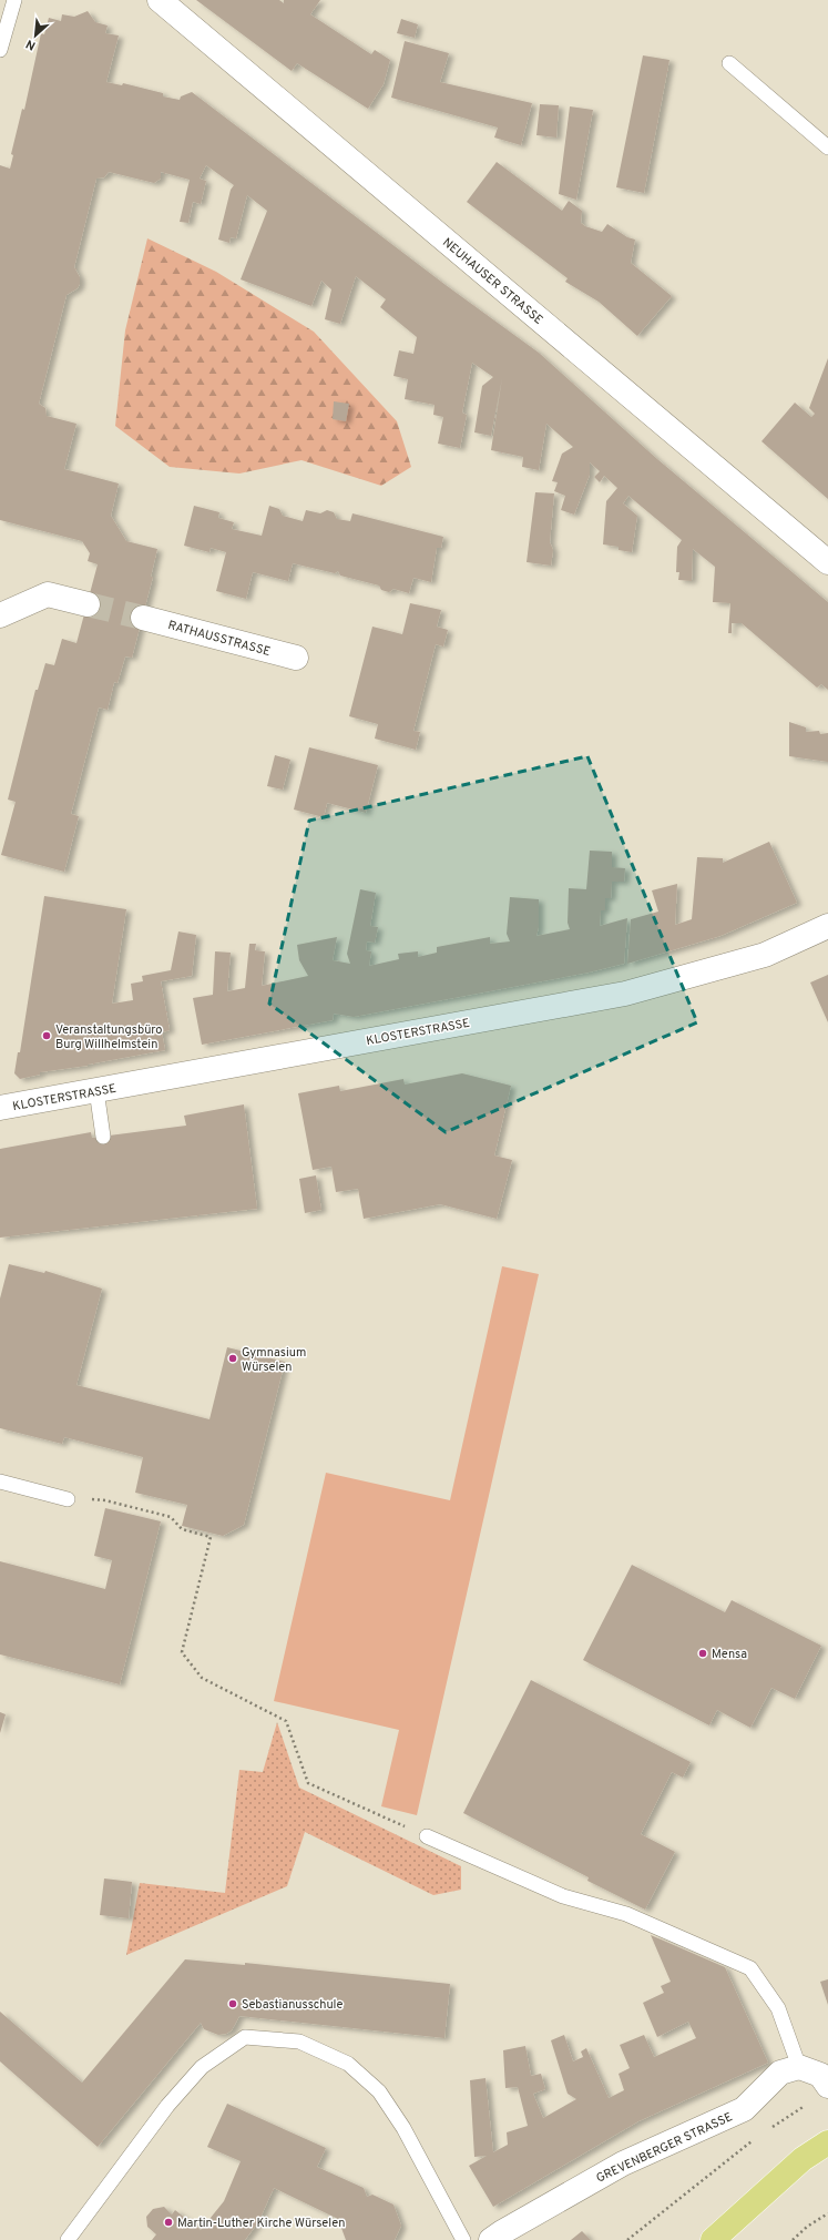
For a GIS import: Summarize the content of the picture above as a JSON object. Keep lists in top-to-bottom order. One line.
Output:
{"streets":{"street":["NEUHAUSER STRASSE","RATHAUSSTRASSE","KLOSTERSTRASSE","GREVENBERGER STRASSE"]},"places":["Veranstaltungsbüro Burg Willhelmstein","Gymnasium Würselen","Mensa","Sebastianusschule","Martin-Luther Kirche Würselen"],"north":"bottom left"}
